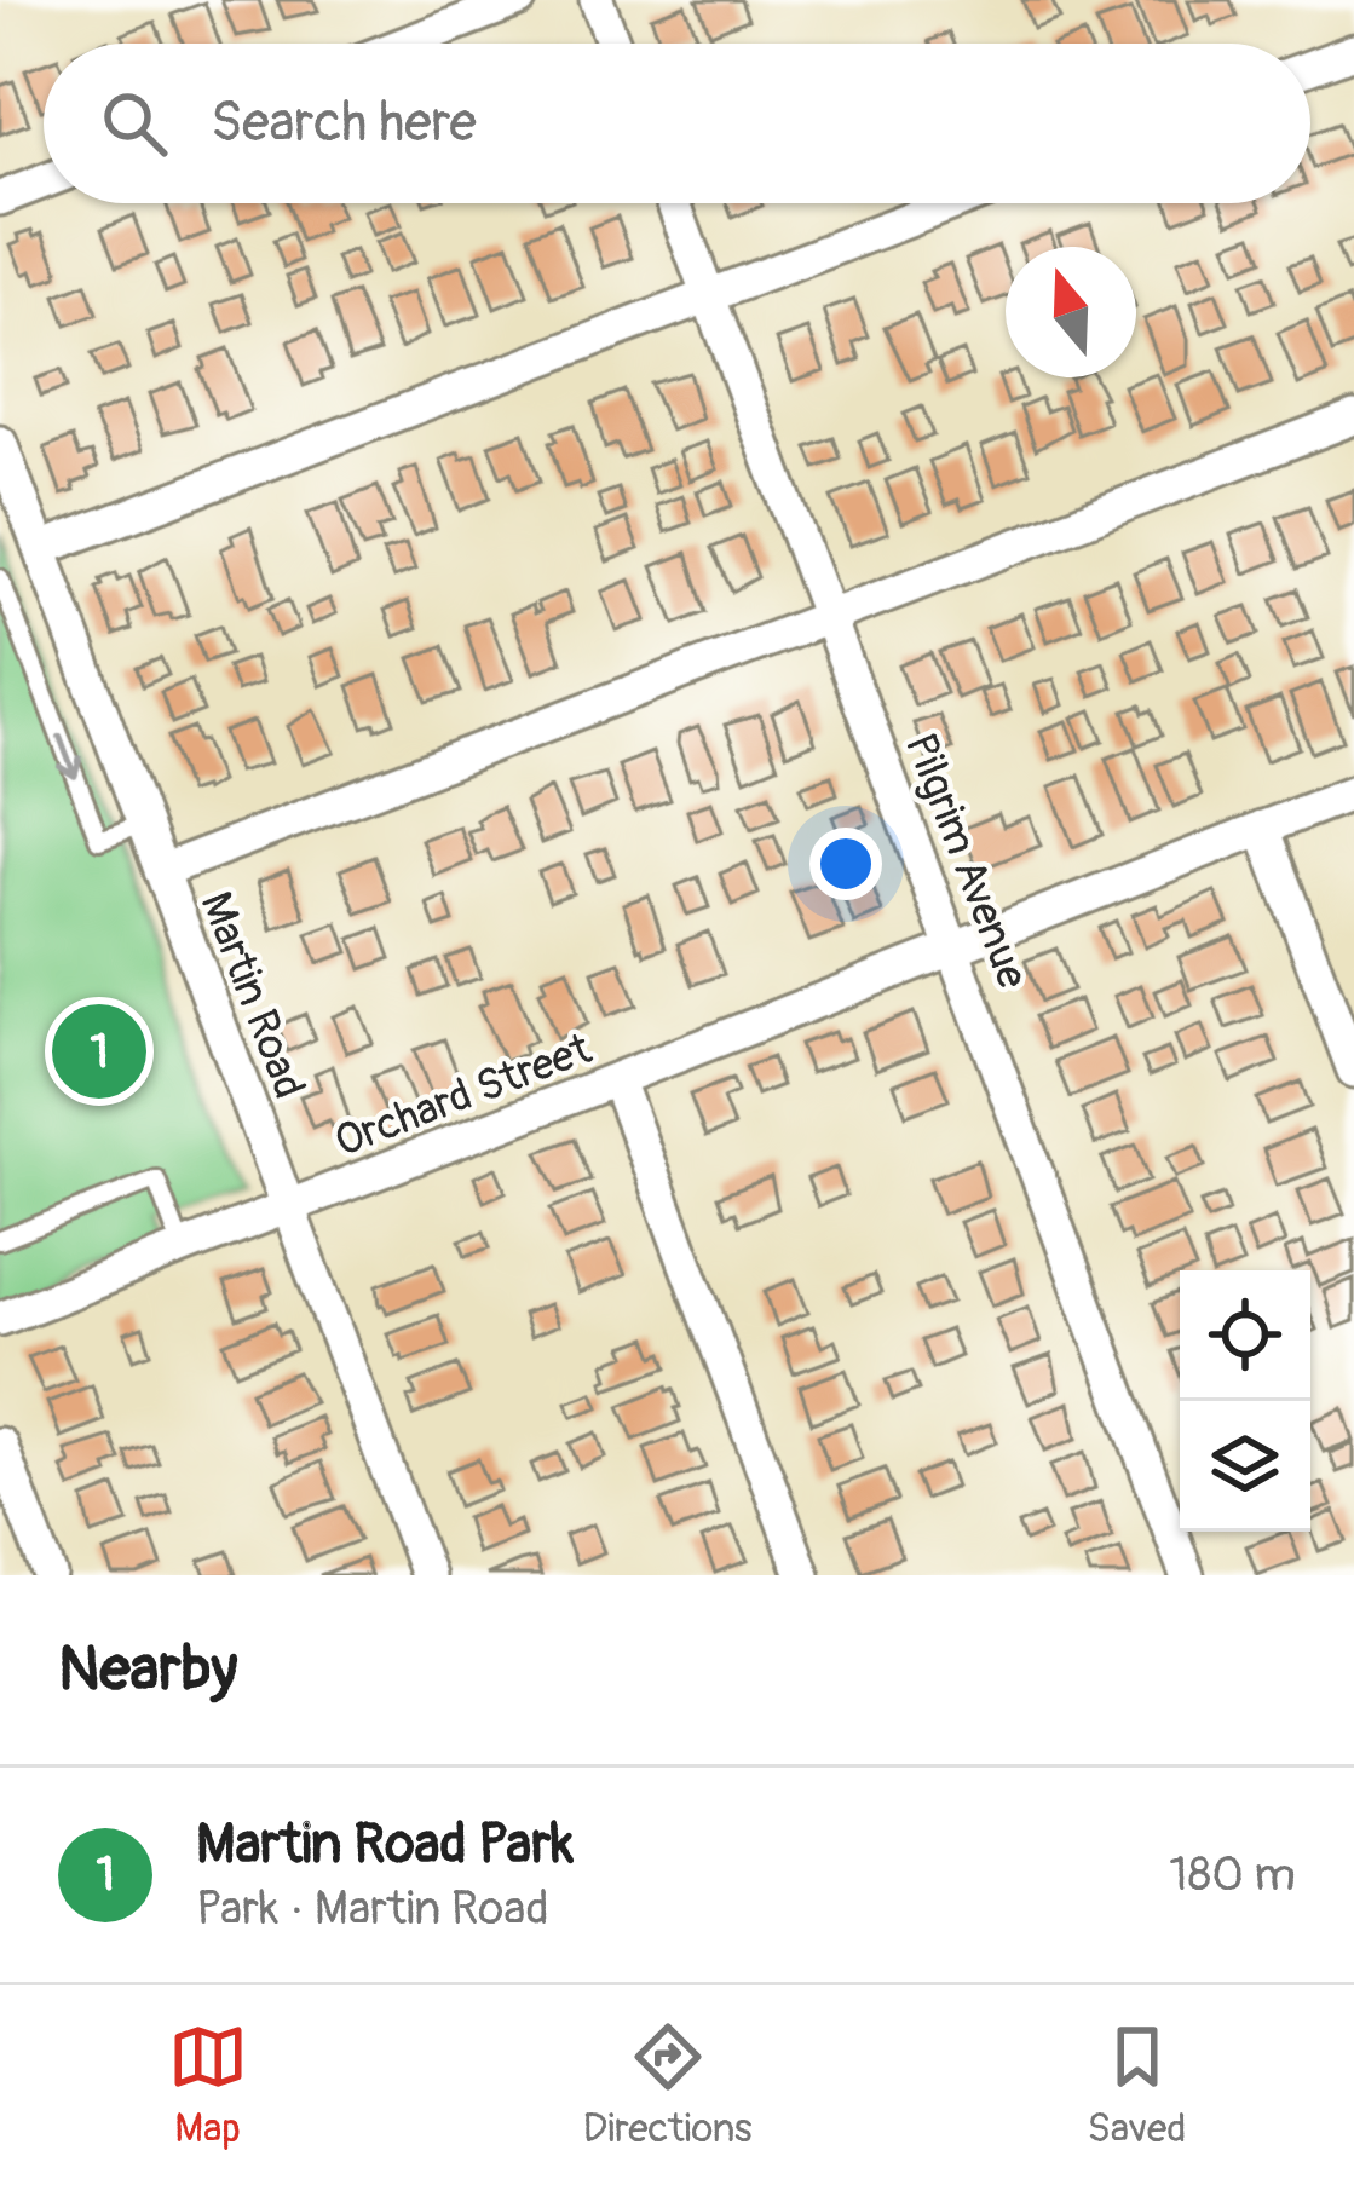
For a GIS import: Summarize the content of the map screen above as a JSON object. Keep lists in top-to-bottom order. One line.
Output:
{"streets":{"street":["Pilgrim Avenue","Martin Road","Orchard Street"]},"crossings":[["Pilgrim Avenue","Orchard Street"],["Martin Road","Orchard Street"]],"north":"top","page":{"search":"Search here","pins":"1","heading":"Nearby","list":[{"mark":"1","name":"Martin Road Park","note":"Park · Martin Road","value":"180 m"}],"nav":["Map","Directions","Saved"]}}
